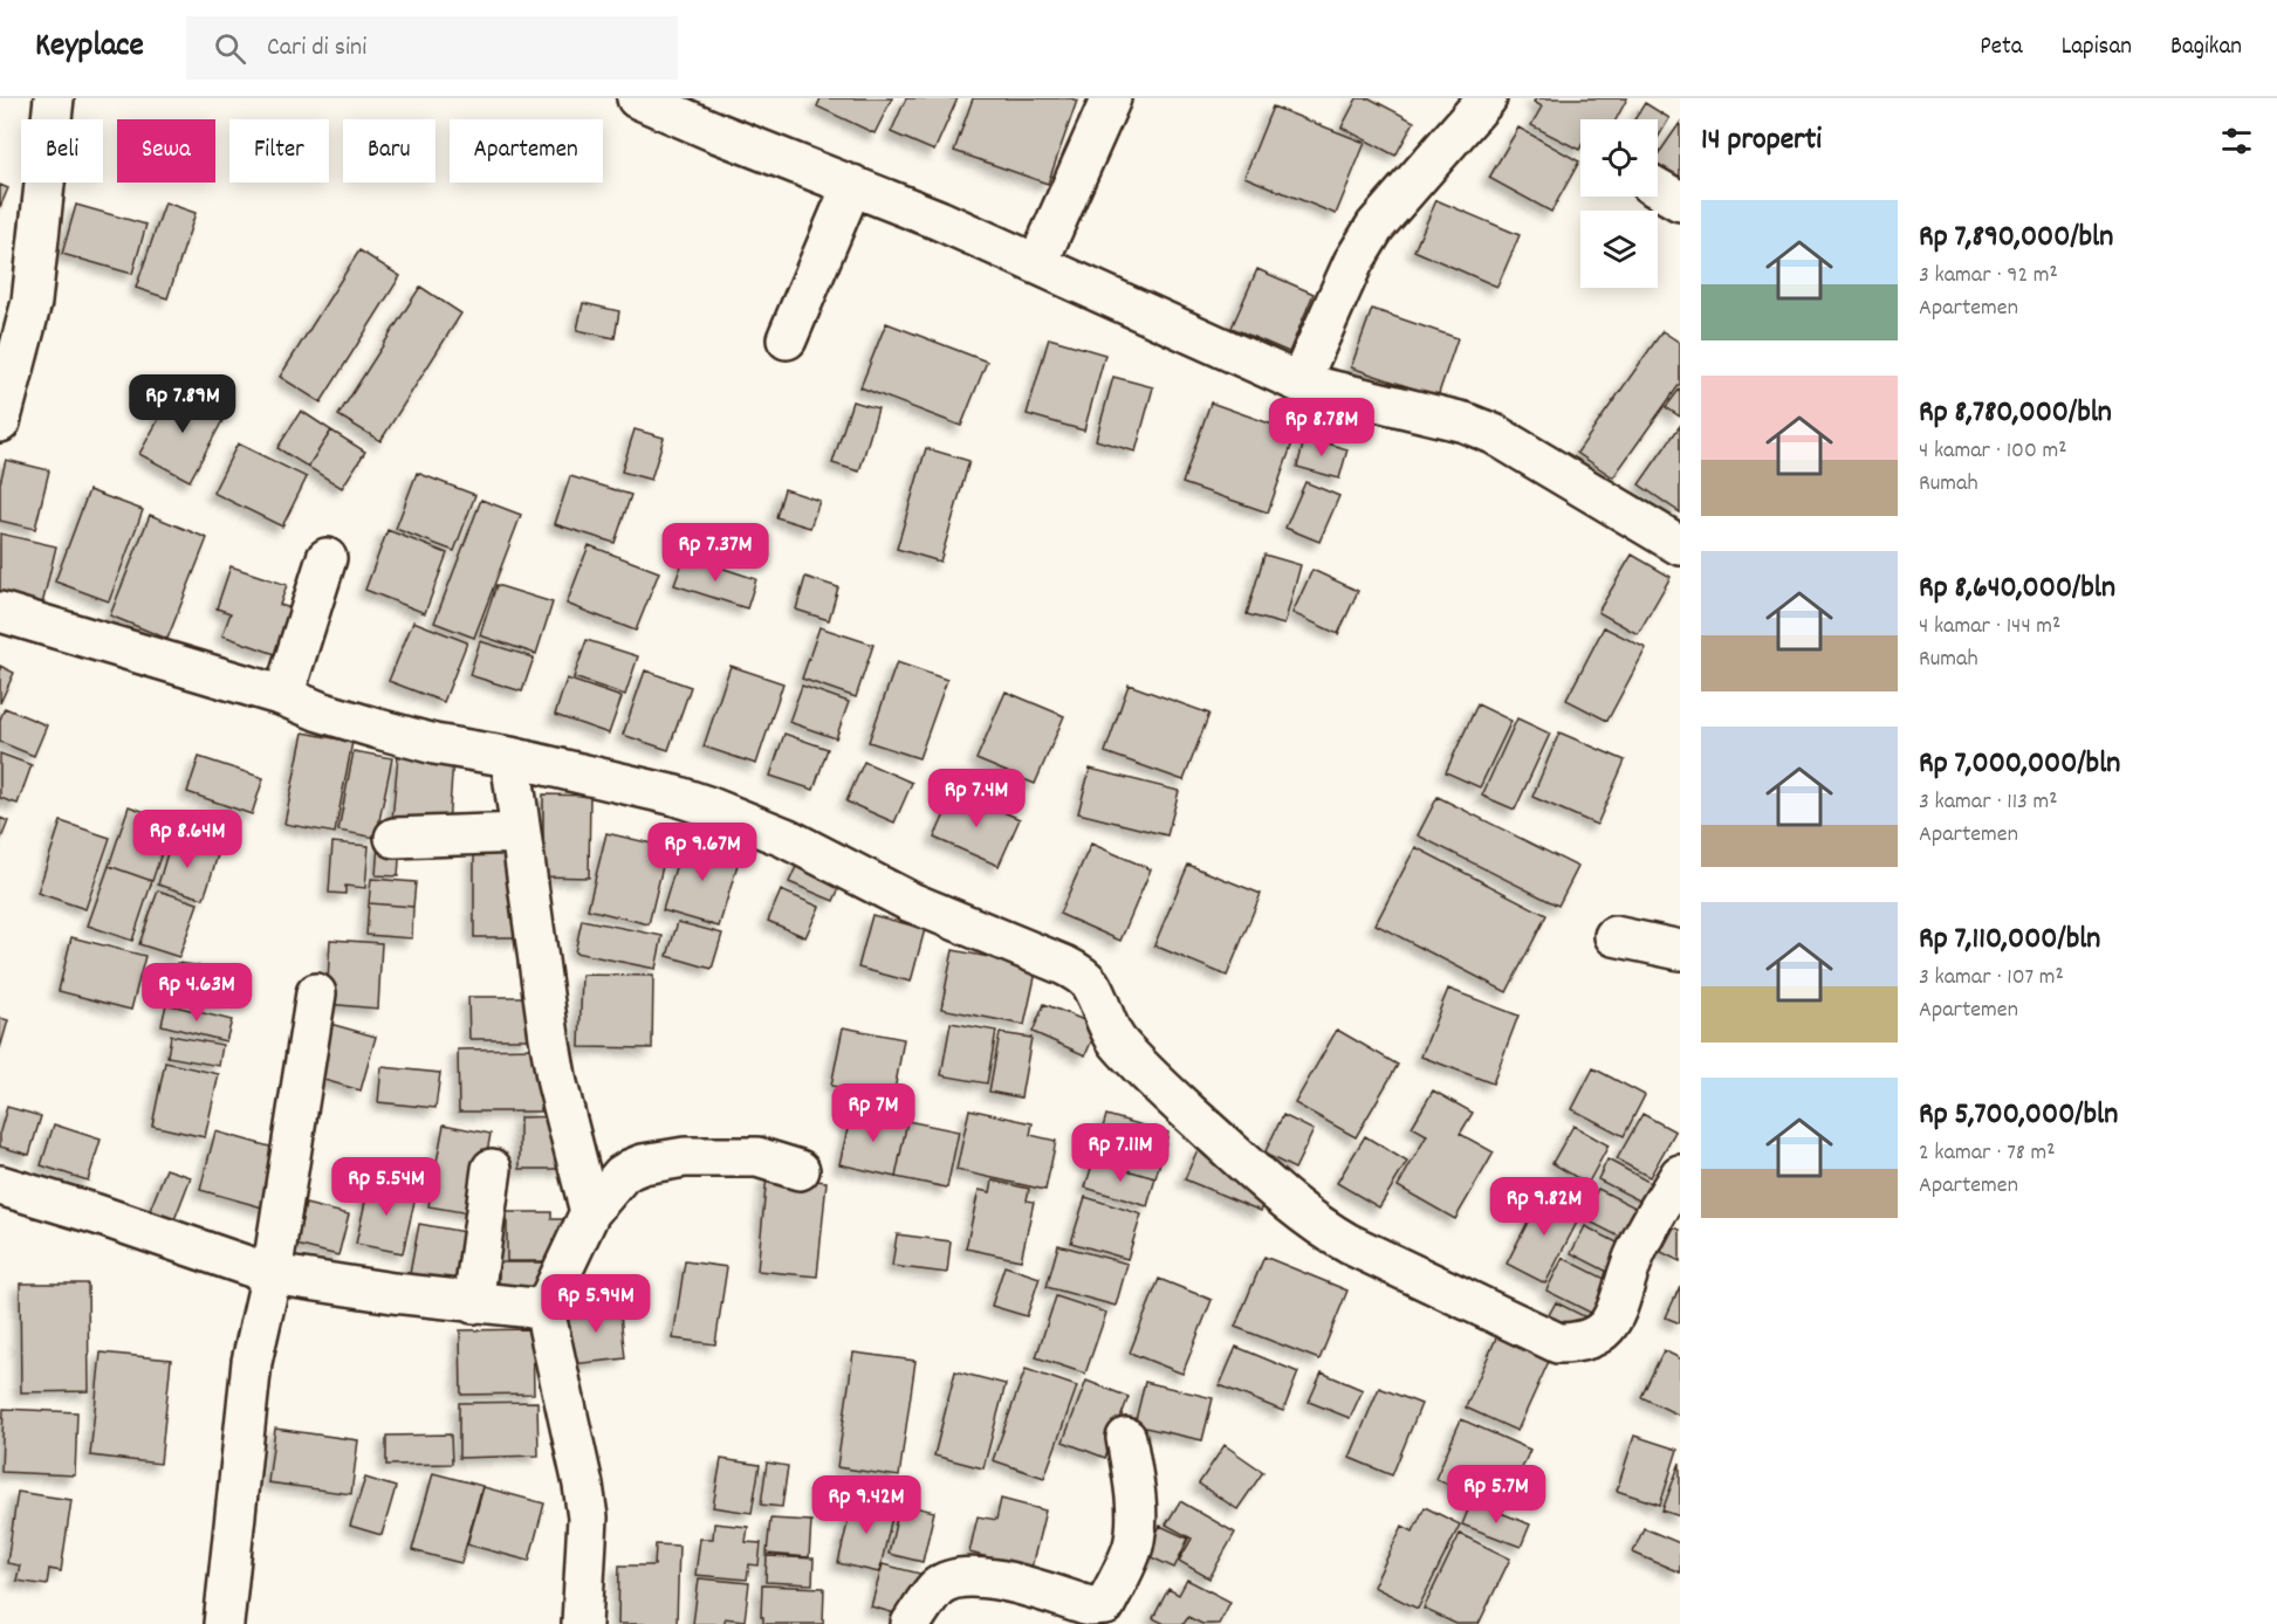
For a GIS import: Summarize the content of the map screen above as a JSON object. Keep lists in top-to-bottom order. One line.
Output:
{"page":{"header":"Keyplace","search":"Cari di sini","nav":["Peta","Lapisan","Bagikan"],"heading":"14 properti","chip":["Beli","Sewa","Filter","Baru","Apartemen"],"list":[{"name":"Rp 7,890,000/bln","note":"3 kamar · 92 m² · Apartemen"},{"name":"Rp 8,780,000/bln","note":"4 kamar · 100 m² · Rumah"},{"name":"Rp 8,640,000/bln","note":"4 kamar · 144 m² · Rumah"},{"name":"Rp 7,000,000/bln","note":"3 kamar · 113 m² · Apartemen"},{"name":"Rp 7,110,000/bln","note":"3 kamar · 107 m² · Apartemen"},{"name":"Rp 5,700,000/bln","note":"2 kamar · 78 m² · Apartemen"}],"price":["Rp 7.89M","Rp 8.78M","Rp 7.37M","Rp 7.4M","Rp 8.64M","Rp 9.67M","Rp 4.63M","Rp 7M","Rp 7.11M","Rp 5.54M","Rp 9.82M","Rp 5.94M","Rp 5.7M","Rp 9.42M"]}}
